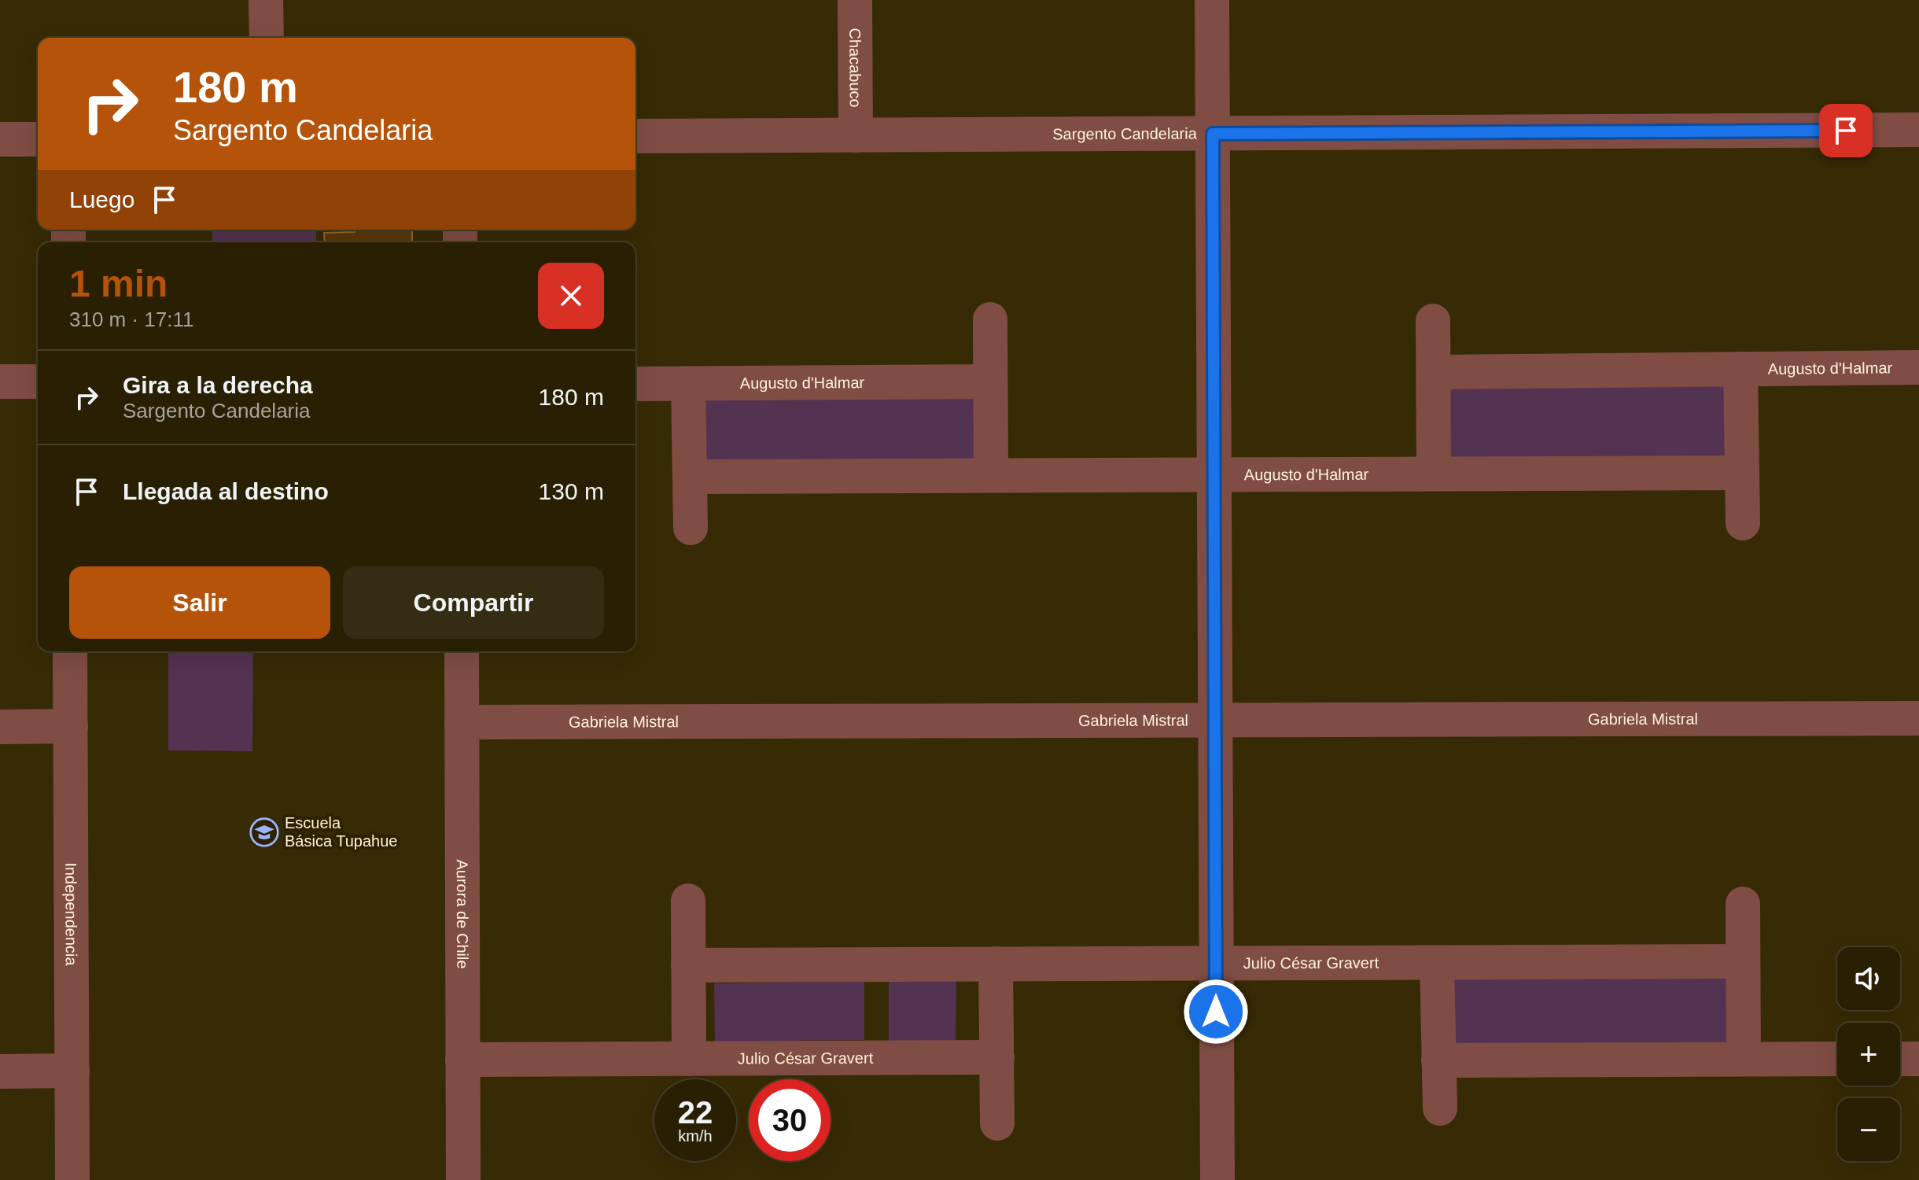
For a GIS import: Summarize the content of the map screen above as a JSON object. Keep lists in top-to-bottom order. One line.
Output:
{"streets":{"street":["Chacabuco","Sargento Candelaria","Augusto d'Halmar","Gabriela Mistral","Independencia","Aurora de Chile","Julio César Gravert"]},"crossings":[["Chacabuco","Sargento Candelaria"],["Gabriela Mistral","Aurora de Chile"],["Aurora de Chile","Julio César Gravert"]],"places":{"school or university":["Escuela Básica Tupahue"]},"page":{"turn":["180 m","Sargento Candelaria"],"then":"Luego","heading":["1 min","310 m · 17:11"],"list":[{"name":"Gira a la derecha","note":"Sargento Candelaria","value":"180 m"},{"name":"Llegada al destino","value":"130 m"}],"buttons":["Salir","Compartir"],"map_buttons":["+","−"],"speed":"22 km/h","limit":"30"}}
